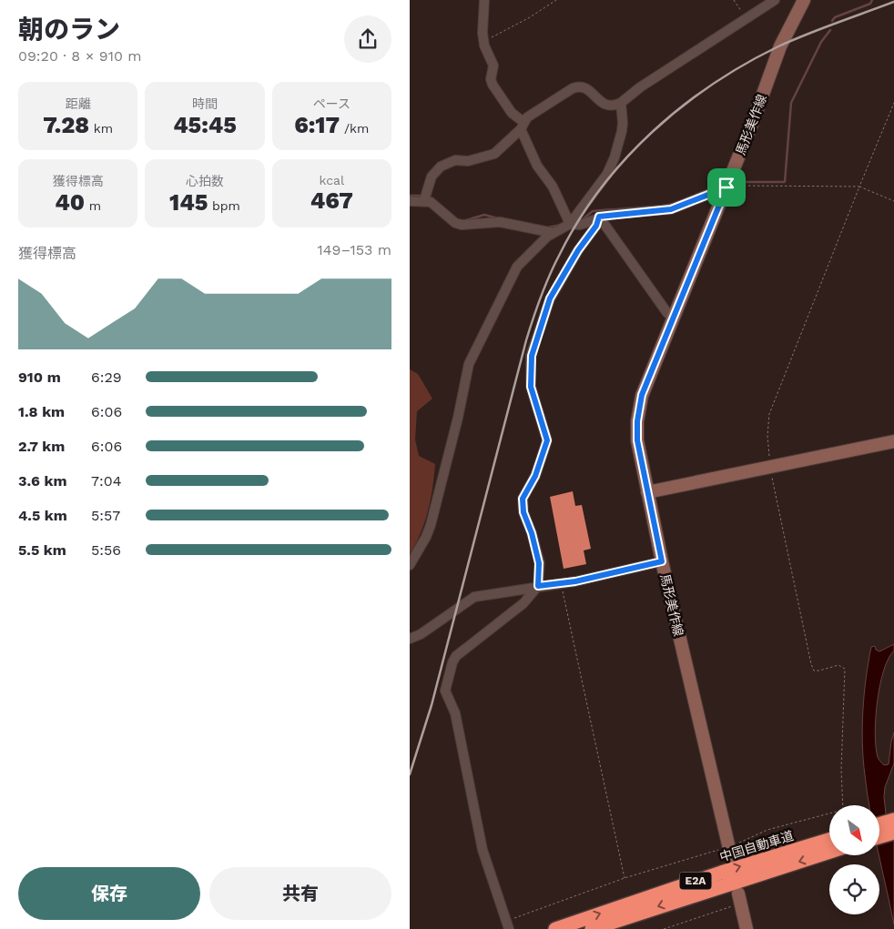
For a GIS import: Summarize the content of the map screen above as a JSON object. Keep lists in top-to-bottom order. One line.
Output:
{"streets":{"highway":["中国自動車道","E2A"],"main road":["馬形美作線"]},"north":"bottom right","page":{"heading":["朝のラン","09:20 · 8 × 910 m"],"stats":[["距離","7.28 km"],["時間","45:45"],["ペース","6:17 /km"],["獲得標高","40 m"],["心拍数","145 bpm"],["kcal","467"]],"chart":["獲得標高","149–153 m"],"list":[{"name":"910 m","note":"6:29"},{"name":"1.8 km","note":"6:06"},{"name":"2.7 km","note":"6:06"},{"name":"3.6 km","note":"7:04"},{"name":"4.5 km","note":"5:57"},{"name":"5.5 km","note":"5:56"}],"buttons":["保存","共有"]}}
